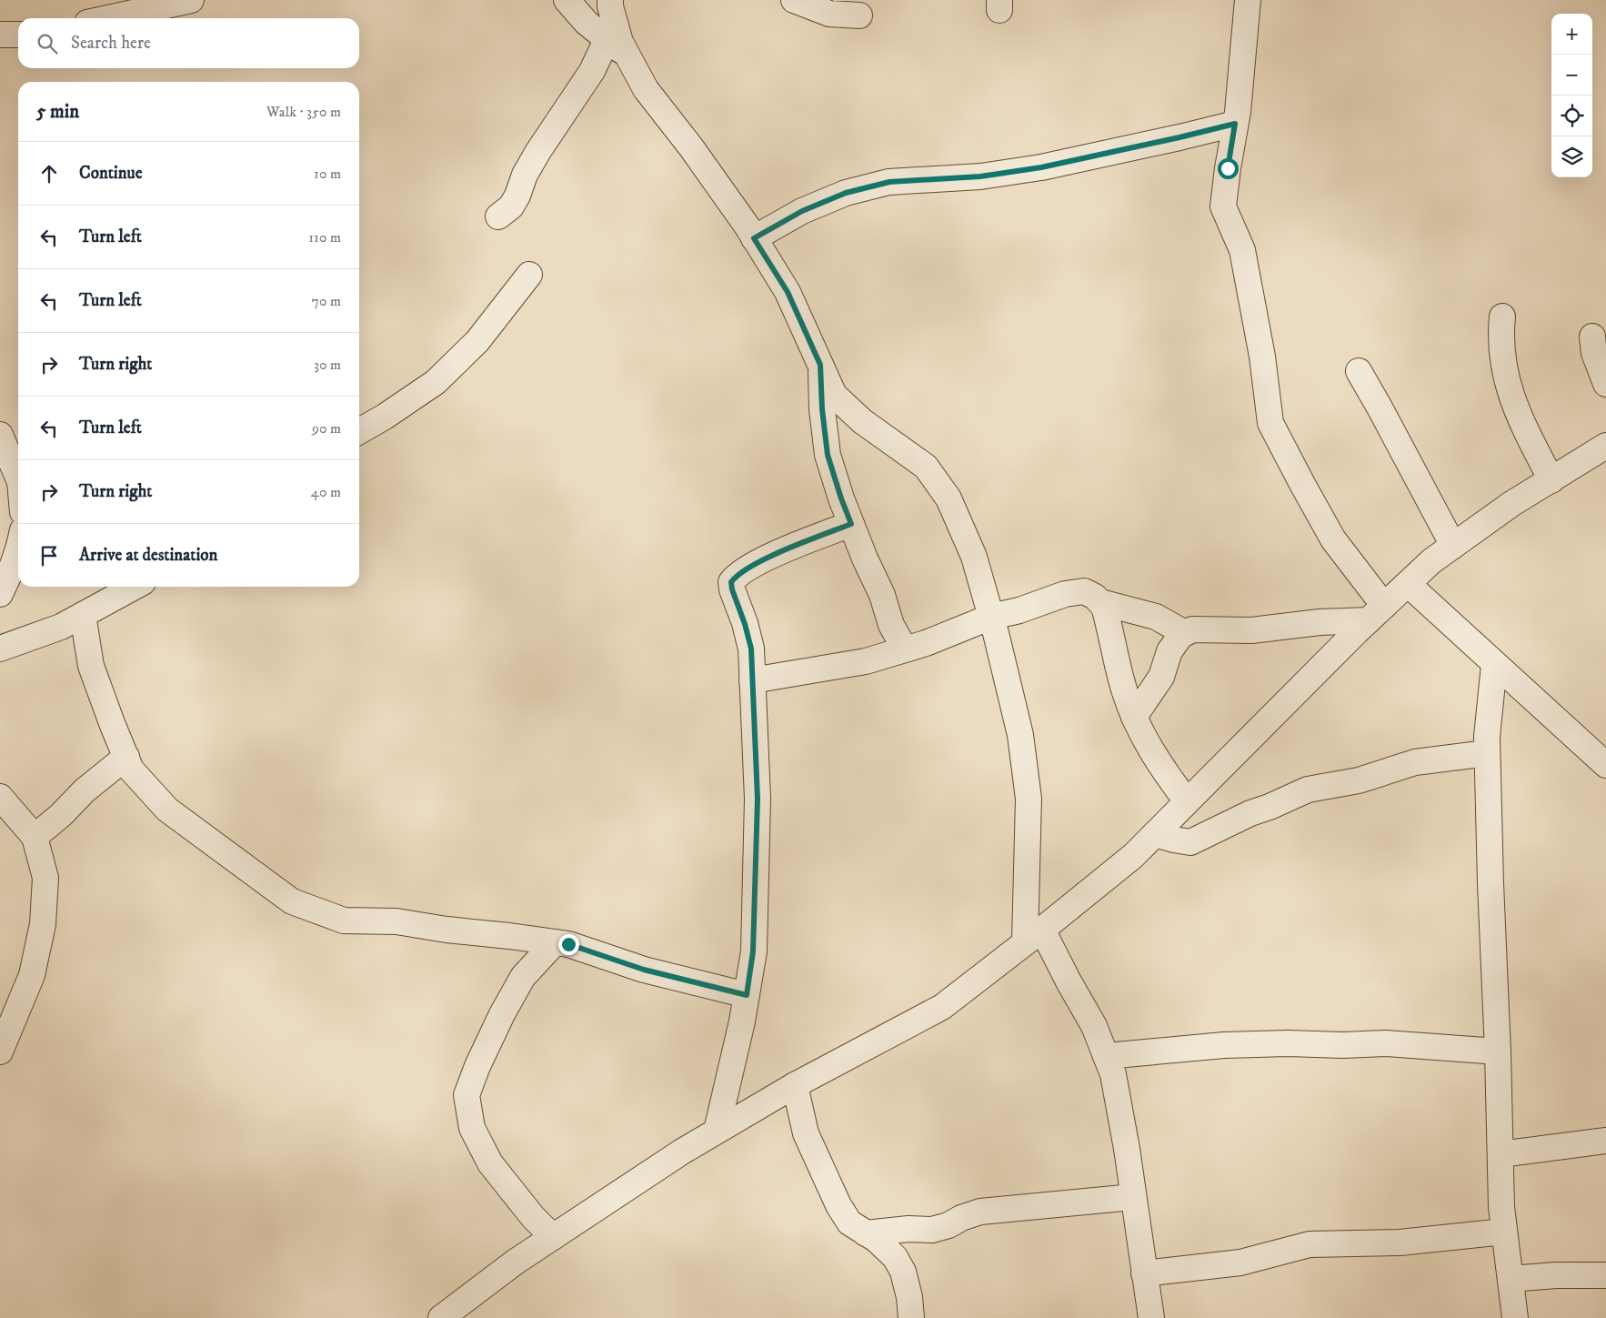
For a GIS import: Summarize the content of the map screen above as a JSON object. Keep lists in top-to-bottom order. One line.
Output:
{"page":{"map_buttons":["+","−"],"search":"Search here","heading":["5 min","Walk · 350 m"],"list":[["Continue","10 m"],["Turn left","110 m"],["Turn left","70 m"],["Turn right","30 m"],["Turn left","90 m"],["Turn right","40 m"],"Arrive at destination"]}}
